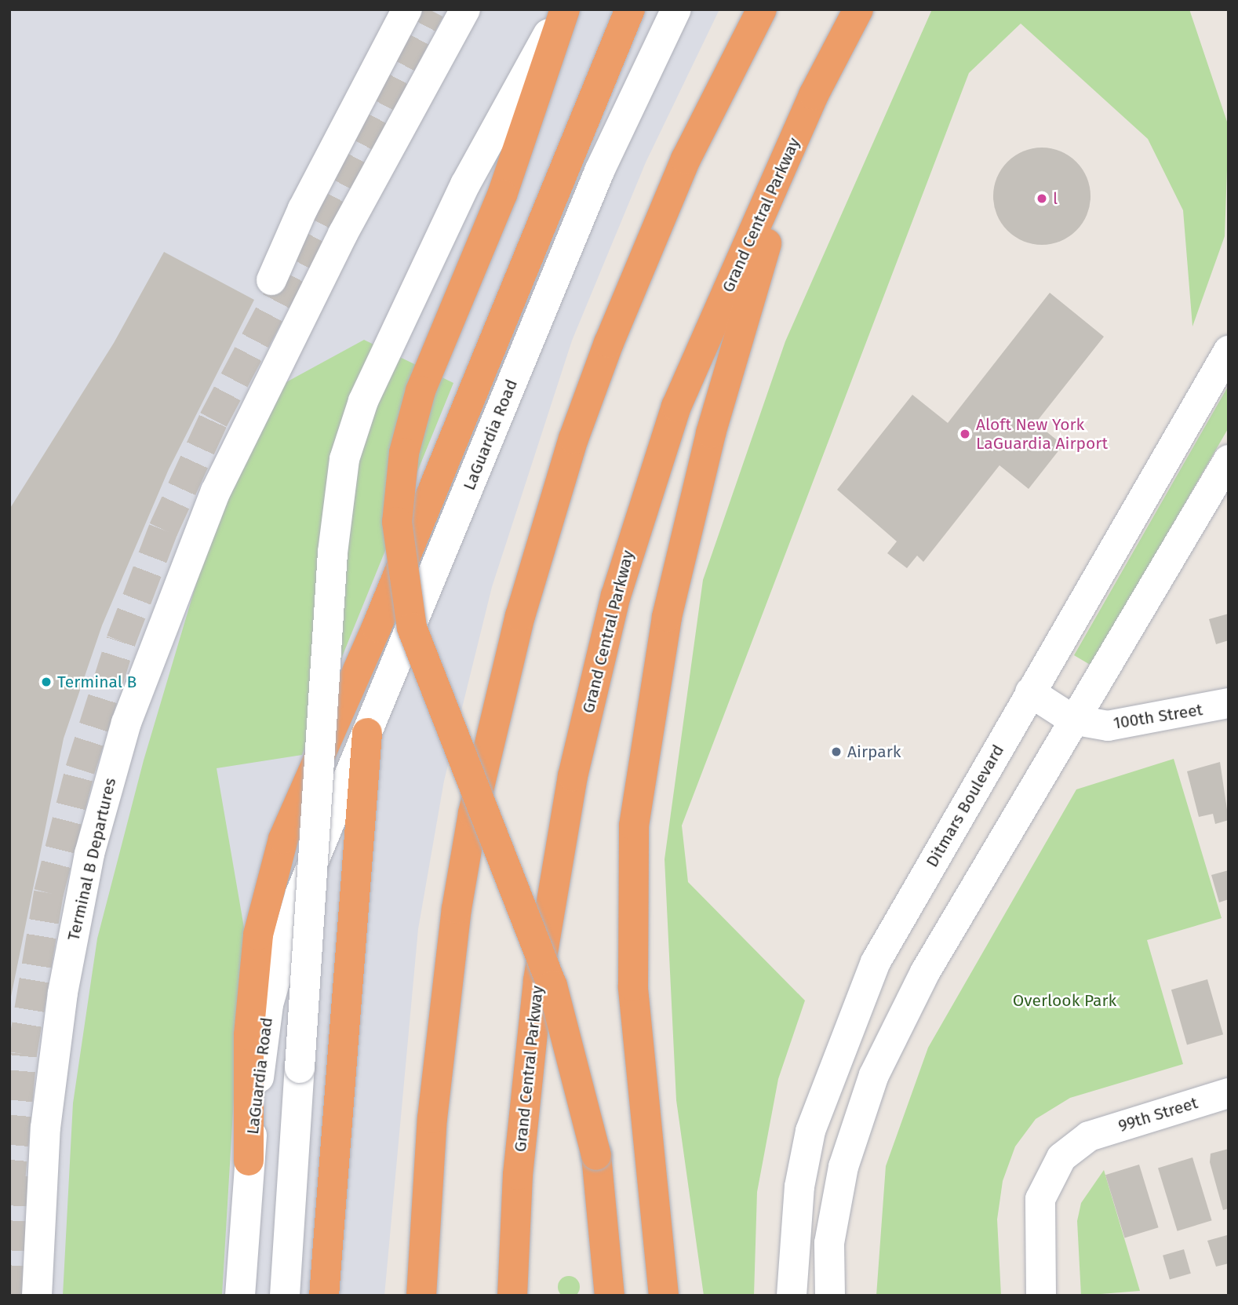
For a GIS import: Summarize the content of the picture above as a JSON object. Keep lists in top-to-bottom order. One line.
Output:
{"streets":{"highway":["Grand Central Parkway"],"street":["LaGuardia Road","100th Street","Ditmars Boulevard","Terminal B Departures","99th Street"]},"crossings":[["100th Street","Ditmars Boulevard"]],"parks":["Overlook Park"],"places":["l","Aloft New York LaGuardia Airport","Terminal B","Airpark"]}
